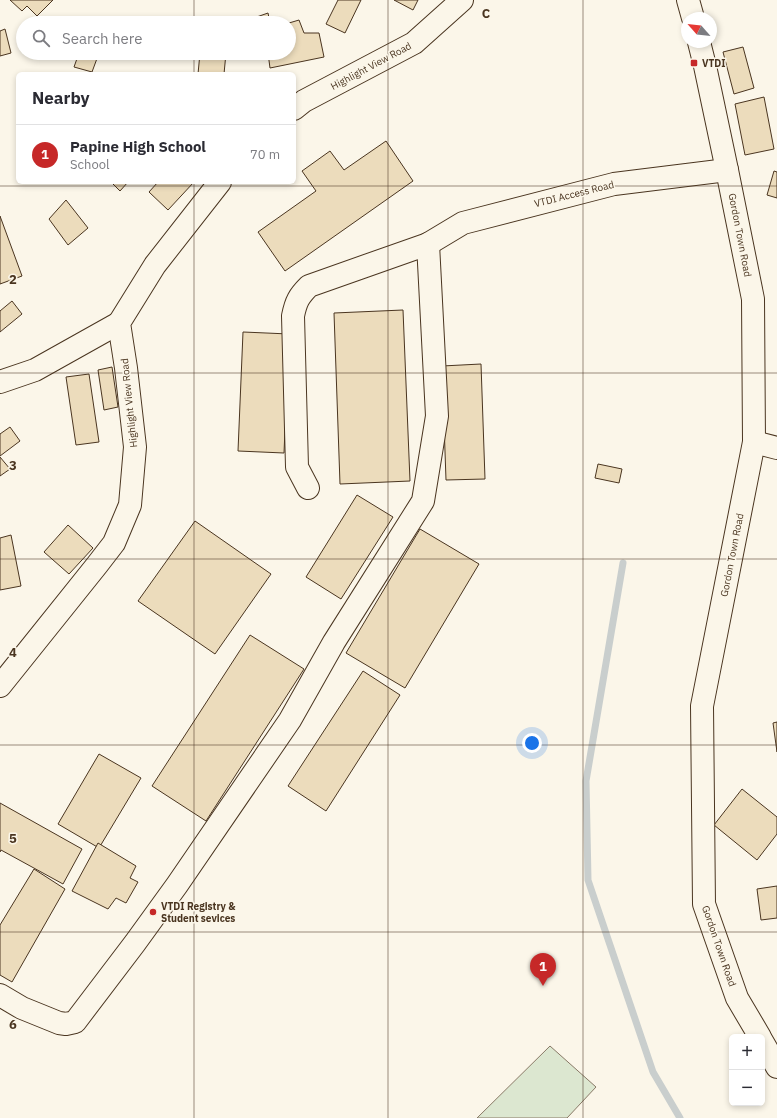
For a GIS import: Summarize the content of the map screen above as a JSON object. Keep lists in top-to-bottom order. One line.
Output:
{"streets":{"main road":["Highlight View Road","VTDI Access Road","Gordon Town Road"]},"crossings":[["VTDI Access Road","Gordon Town Road"]],"places":{"transit":["VTDI"],"other":["VTDI Registry & Student sevices"]},"north":"top left","page":{"search":"Search here","heading":"Nearby","list":[{"mark":"1","name":"Papine High School","note":"School","value":"70 m"}],"pins":"1","map_buttons":["+","−"]},"grid":{"columns":["C"],"rows":["2","3","4","5","6"]}}
